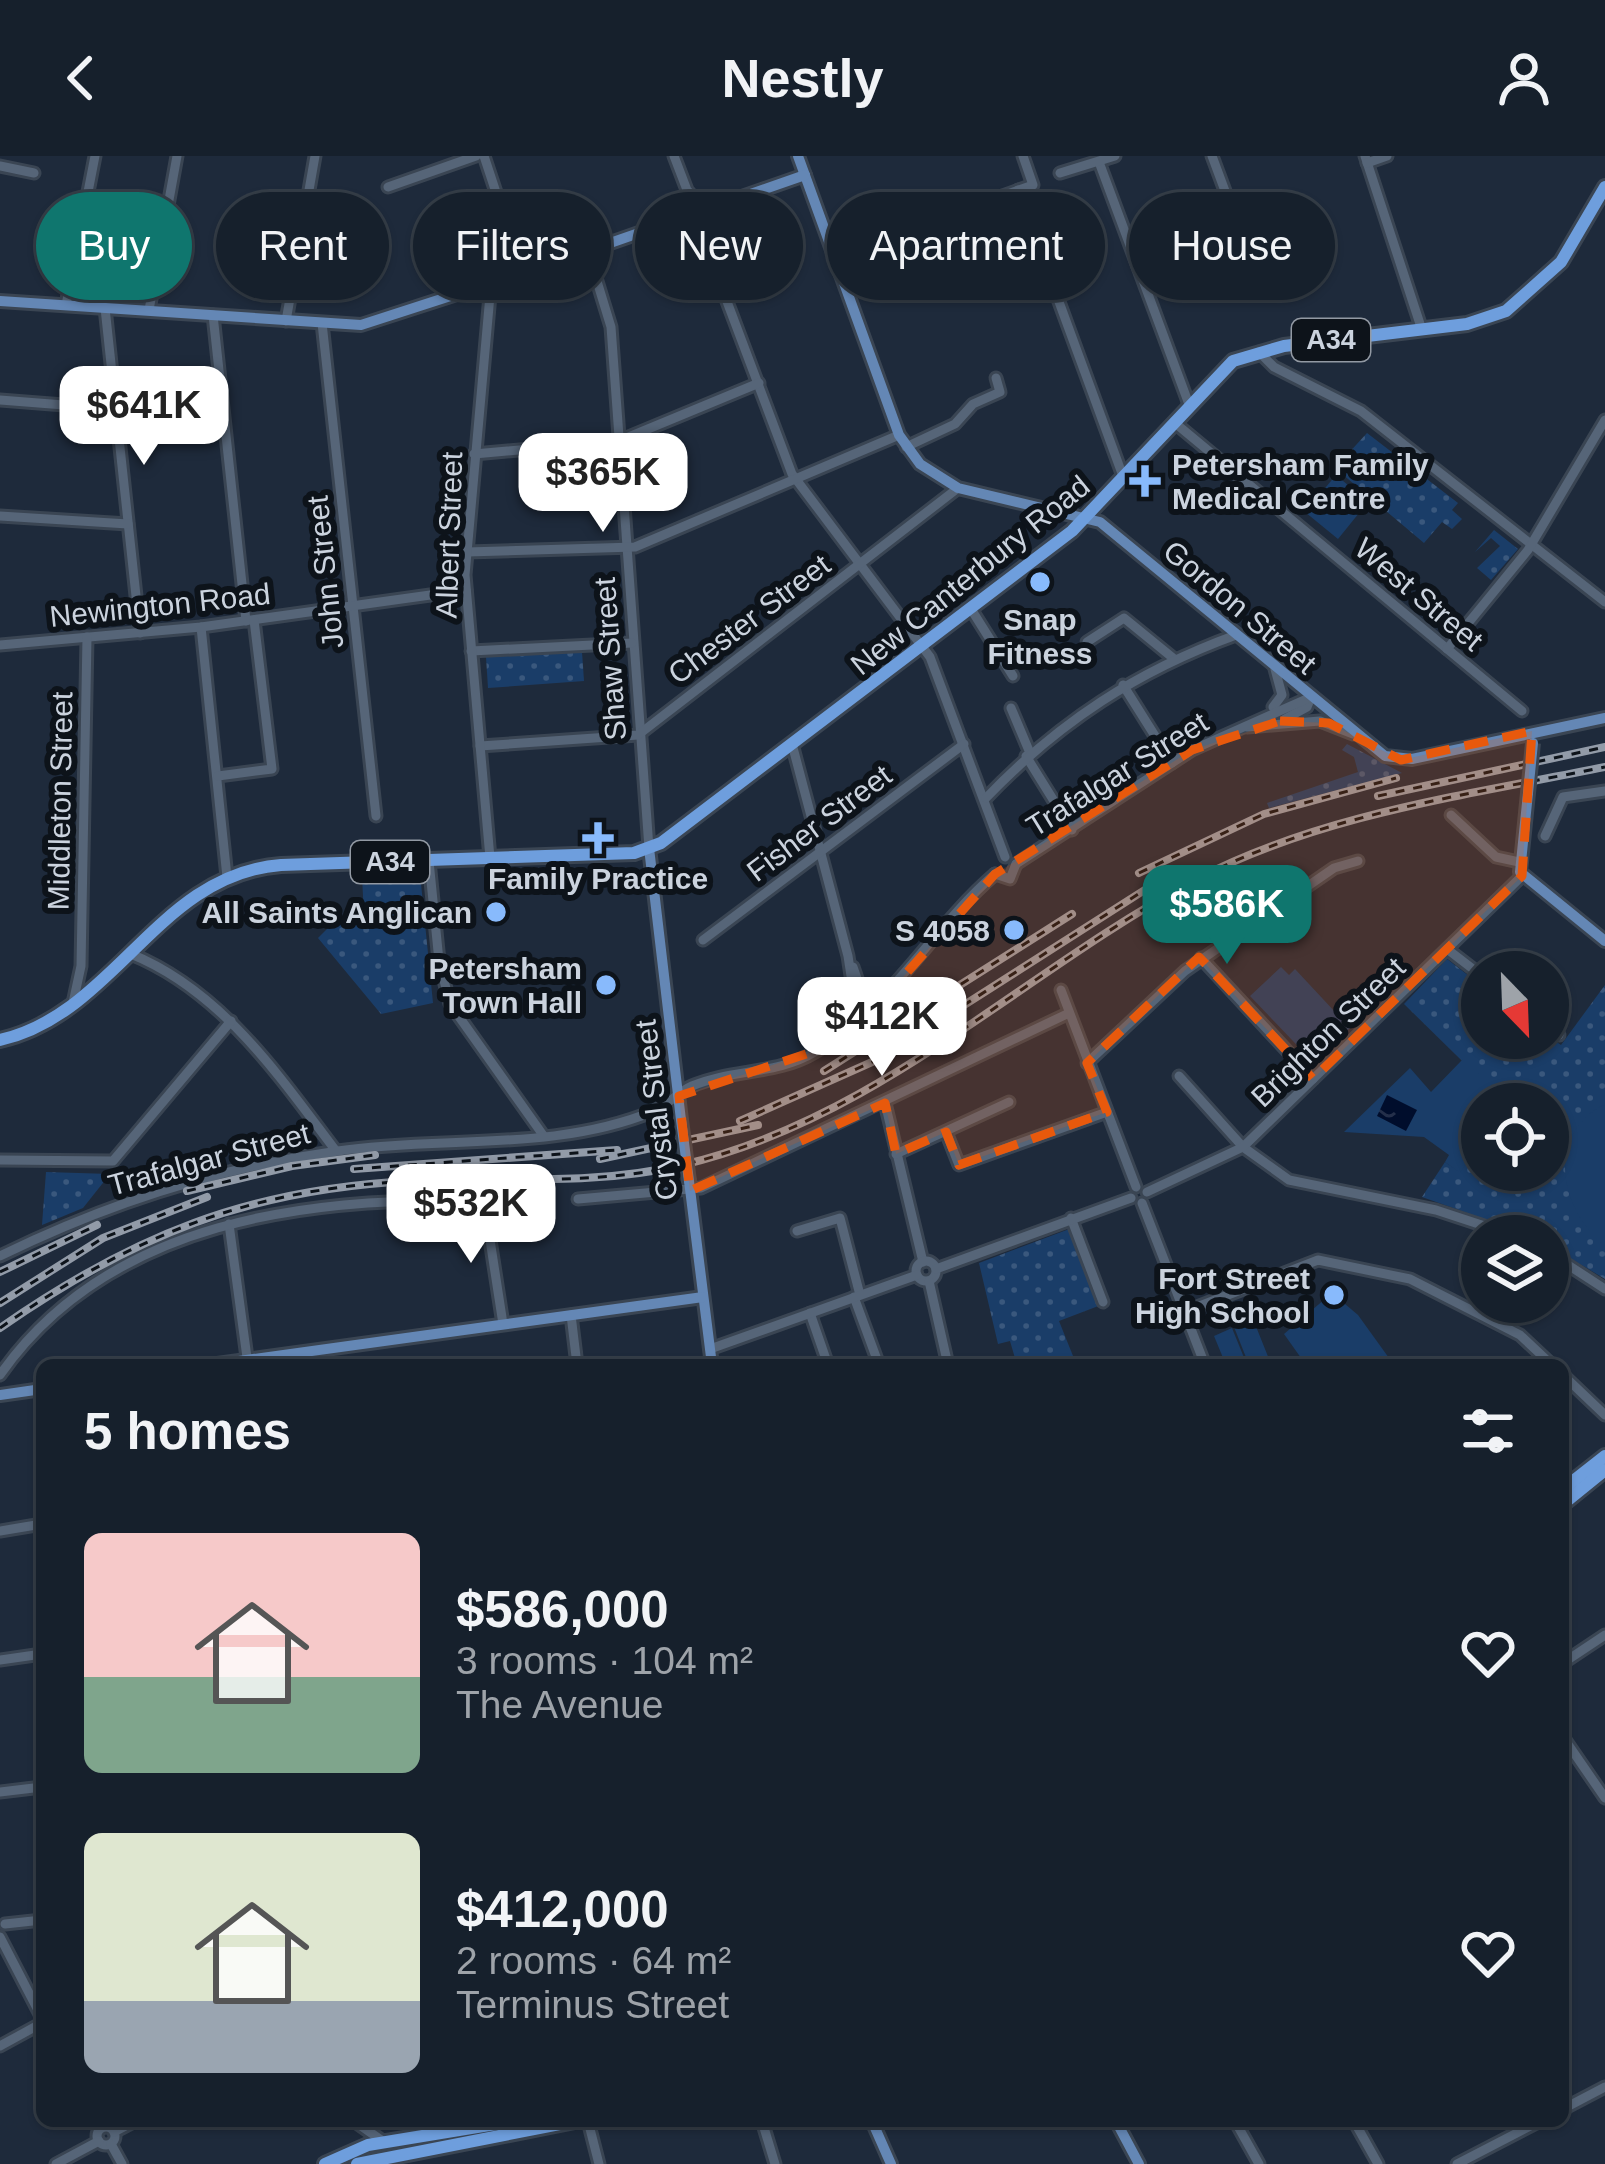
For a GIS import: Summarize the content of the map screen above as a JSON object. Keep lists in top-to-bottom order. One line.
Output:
{"streets":{"highway":["A34","New Canterbury Road"],"main road":["Gordon Street","Crystal Street"],"street":["Albert Street","John Street","West Street","Newington Road","Chester Street","Shaw Street","Trafalgar Street","Middleton Street","Fisher Street","Brighton Street"]},"crossings":[["A34","Albert Street"],["A34","New Canterbury Road"],["A34","Shaw Street"],["A34","Middleton Street"],["A34","Crystal Street"],["Albert Street","Newington Road"],["John Street","Newington Road"],["New Canterbury Road","West Street"],["New Canterbury Road","Gordon Street"],["New Canterbury Road","Shaw Street"],["New Canterbury Road","Crystal Street"],["Newington Road","Middleton Street"],["Gordon Street","Trafalgar Street"],["Chester Street","Shaw Street"],["Shaw Street","Crystal Street"],["Trafalgar Street","Crystal Street"]],"places":{"health":["Petersham Family Medical Centre","Family Practice"],"other":["Snap Fitness","All Saints Anglican","S 4058","Petersham Town Hall","Fort Street High School"]},"north":"bottom right","page":{"header":"Nestly","chip":["Buy","Rent","Filters","New","Apartment","House"],"price":["$641K","$365K","$586K","$412K","$532K"],"heading":"5 homes","list":[{"name":"$586,000","note":"3 rooms · 104 m² · The Avenue"},{"name":"$412,000","note":"2 rooms · 64 m² · Terminus Street"}]}}
